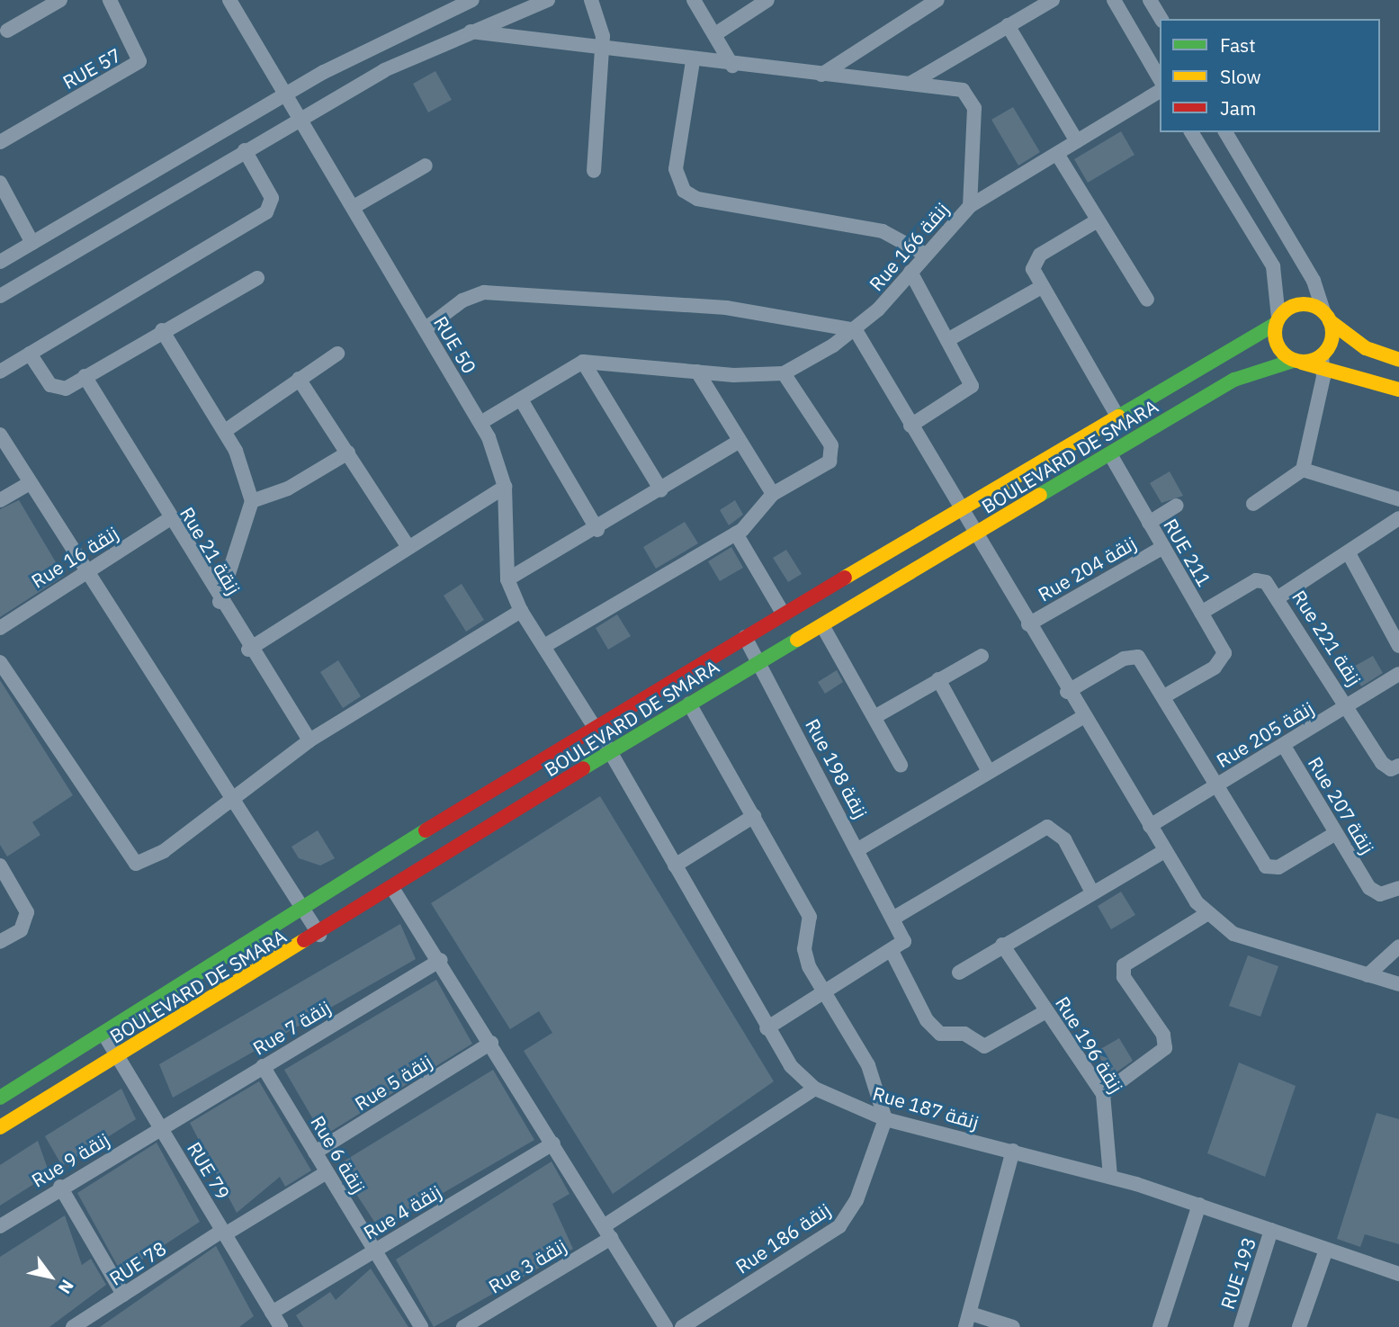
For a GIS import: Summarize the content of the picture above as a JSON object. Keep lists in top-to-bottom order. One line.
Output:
{"streets":{"street":["RUE 57","Rue 166 زنقة","RUE 50","BOULEVARD DE SMARA","Rue 21 زنقة","RUE 211","Rue 16 زنقة","Rue 204 زنقة","Rue 221 زنقة","Rue 205 زنقة","Rue 198 زنقة","Rue 207 زنقة","Rue 7 زنقة","Rue 196 زنقة","Rue 5 زنقة","Rue 187 زنقة","Rue 6 زنقة","Rue 9 زنقة","RUE 79","Rue 4 زنقة","Rue 186 زنقة","RUE 78","Rue 3 زنقة","RUE 193"]},"crossings":[["RUE 50","BOULEVARD DE SMARA"],["RUE 50","Rue 187 زنقة"],["BOULEVARD DE SMARA","RUE 211"],["BOULEVARD DE SMARA","Rue 198 زنقة"],["BOULEVARD DE SMARA","Rue 187 زنقة"],["BOULEVARD DE SMARA","RUE 79"],["Rue 21 زنقة","Rue 16 زنقة"],["RUE 211","Rue 204 زنقة"],["RUE 211","Rue 221 زنقة"],["Rue 221 زنقة","Rue 205 زنقة"],["Rue 205 زنقة","Rue 207 زنقة"],["Rue 198 زنقة","Rue 196 زنقة"],["Rue 7 زنقة","Rue 6 زنقة"],["Rue 7 زنقة","Rue 9 زنقة"],["Rue 7 زنقة","RUE 79"],["Rue 196 زنقة","Rue 187 زنقة"],["Rue 5 زنقة","Rue 6 زنقة"],["Rue 187 زنقة","Rue 186 زنقة"],["Rue 187 زنقة","Rue 3 زنقة"],["Rue 187 زنقة","RUE 193"],["Rue 6 زنقة","Rue 4 زنقة"],["Rue 6 زنقة","RUE 78"],["Rue 9 زنقة","RUE 79"],["RUE 79","Rue 4 زنقة"],["RUE 79","RUE 78"]],"legend":["Fast","Slow","Jam"],"north":"bottom right"}
